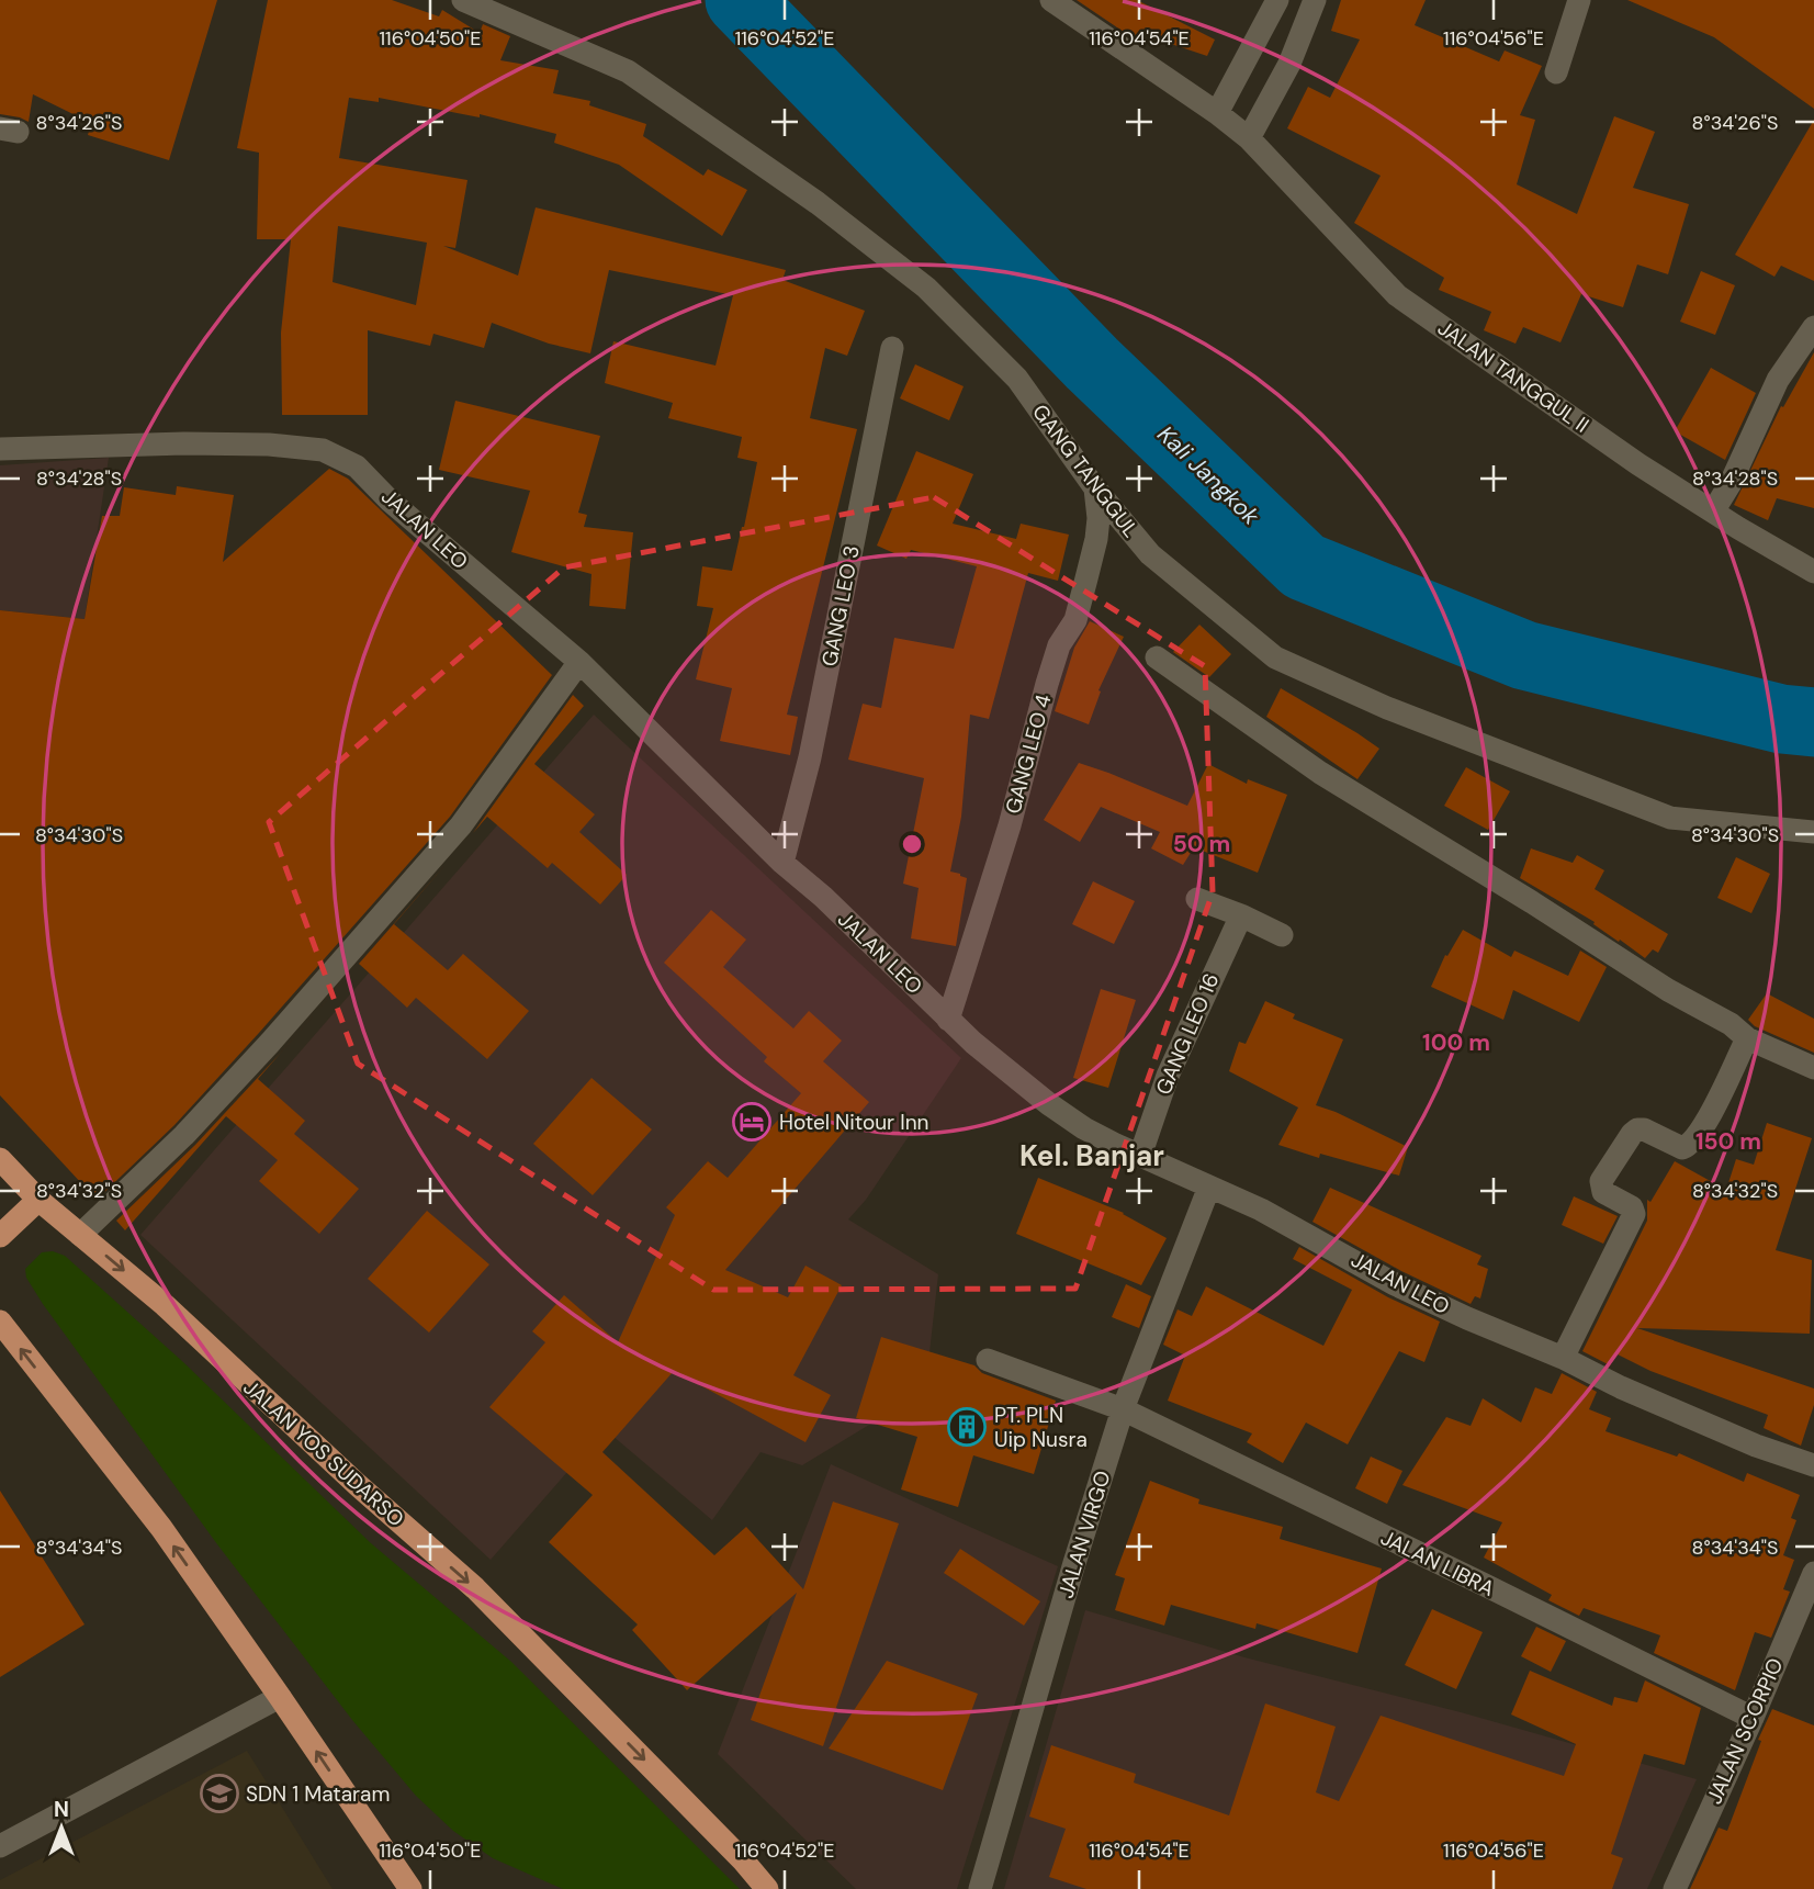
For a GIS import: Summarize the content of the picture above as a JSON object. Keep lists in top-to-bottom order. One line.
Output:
{"streets":{"main road":["JALAN YOS SUDARSO"],"street":["JALAN TANGGUL II","GANG TANGGUL","JALAN LEO","GANG LEO 3","GANG LEO 4","GANG LEO 16","JALAN VIRGO","JALAN LIBRA","JALAN SCORPIO"]},"crossings":[["GANG TANGGUL","GANG LEO 4"],["JALAN LEO","GANG LEO 3"],["JALAN LEO","GANG LEO 4"],["JALAN LEO","GANG LEO 16"],["JALAN LEO","JALAN VIRGO"],["JALAN VIRGO","JALAN LIBRA"],["JALAN LIBRA","JALAN SCORPIO"]],"districts":["Kel. Banjar"],"water":["Kali Jangkok"],"places":{"hotel":["Hotel Nitour Inn"],"building":["PT. PLN Uip Nusra"],"school or university":["SDN 1 Mataram"]},"north":"top","coordinates":["116°04'50\"E","116°04'52\"E","116°04'54\"E","116°04'56\"E","8°34'26\"S","8°34'28\"S","8°34'30\"S","8°34'32\"S","8°34'34\"S"],"rings":["50 m","100 m","150 m"]}
